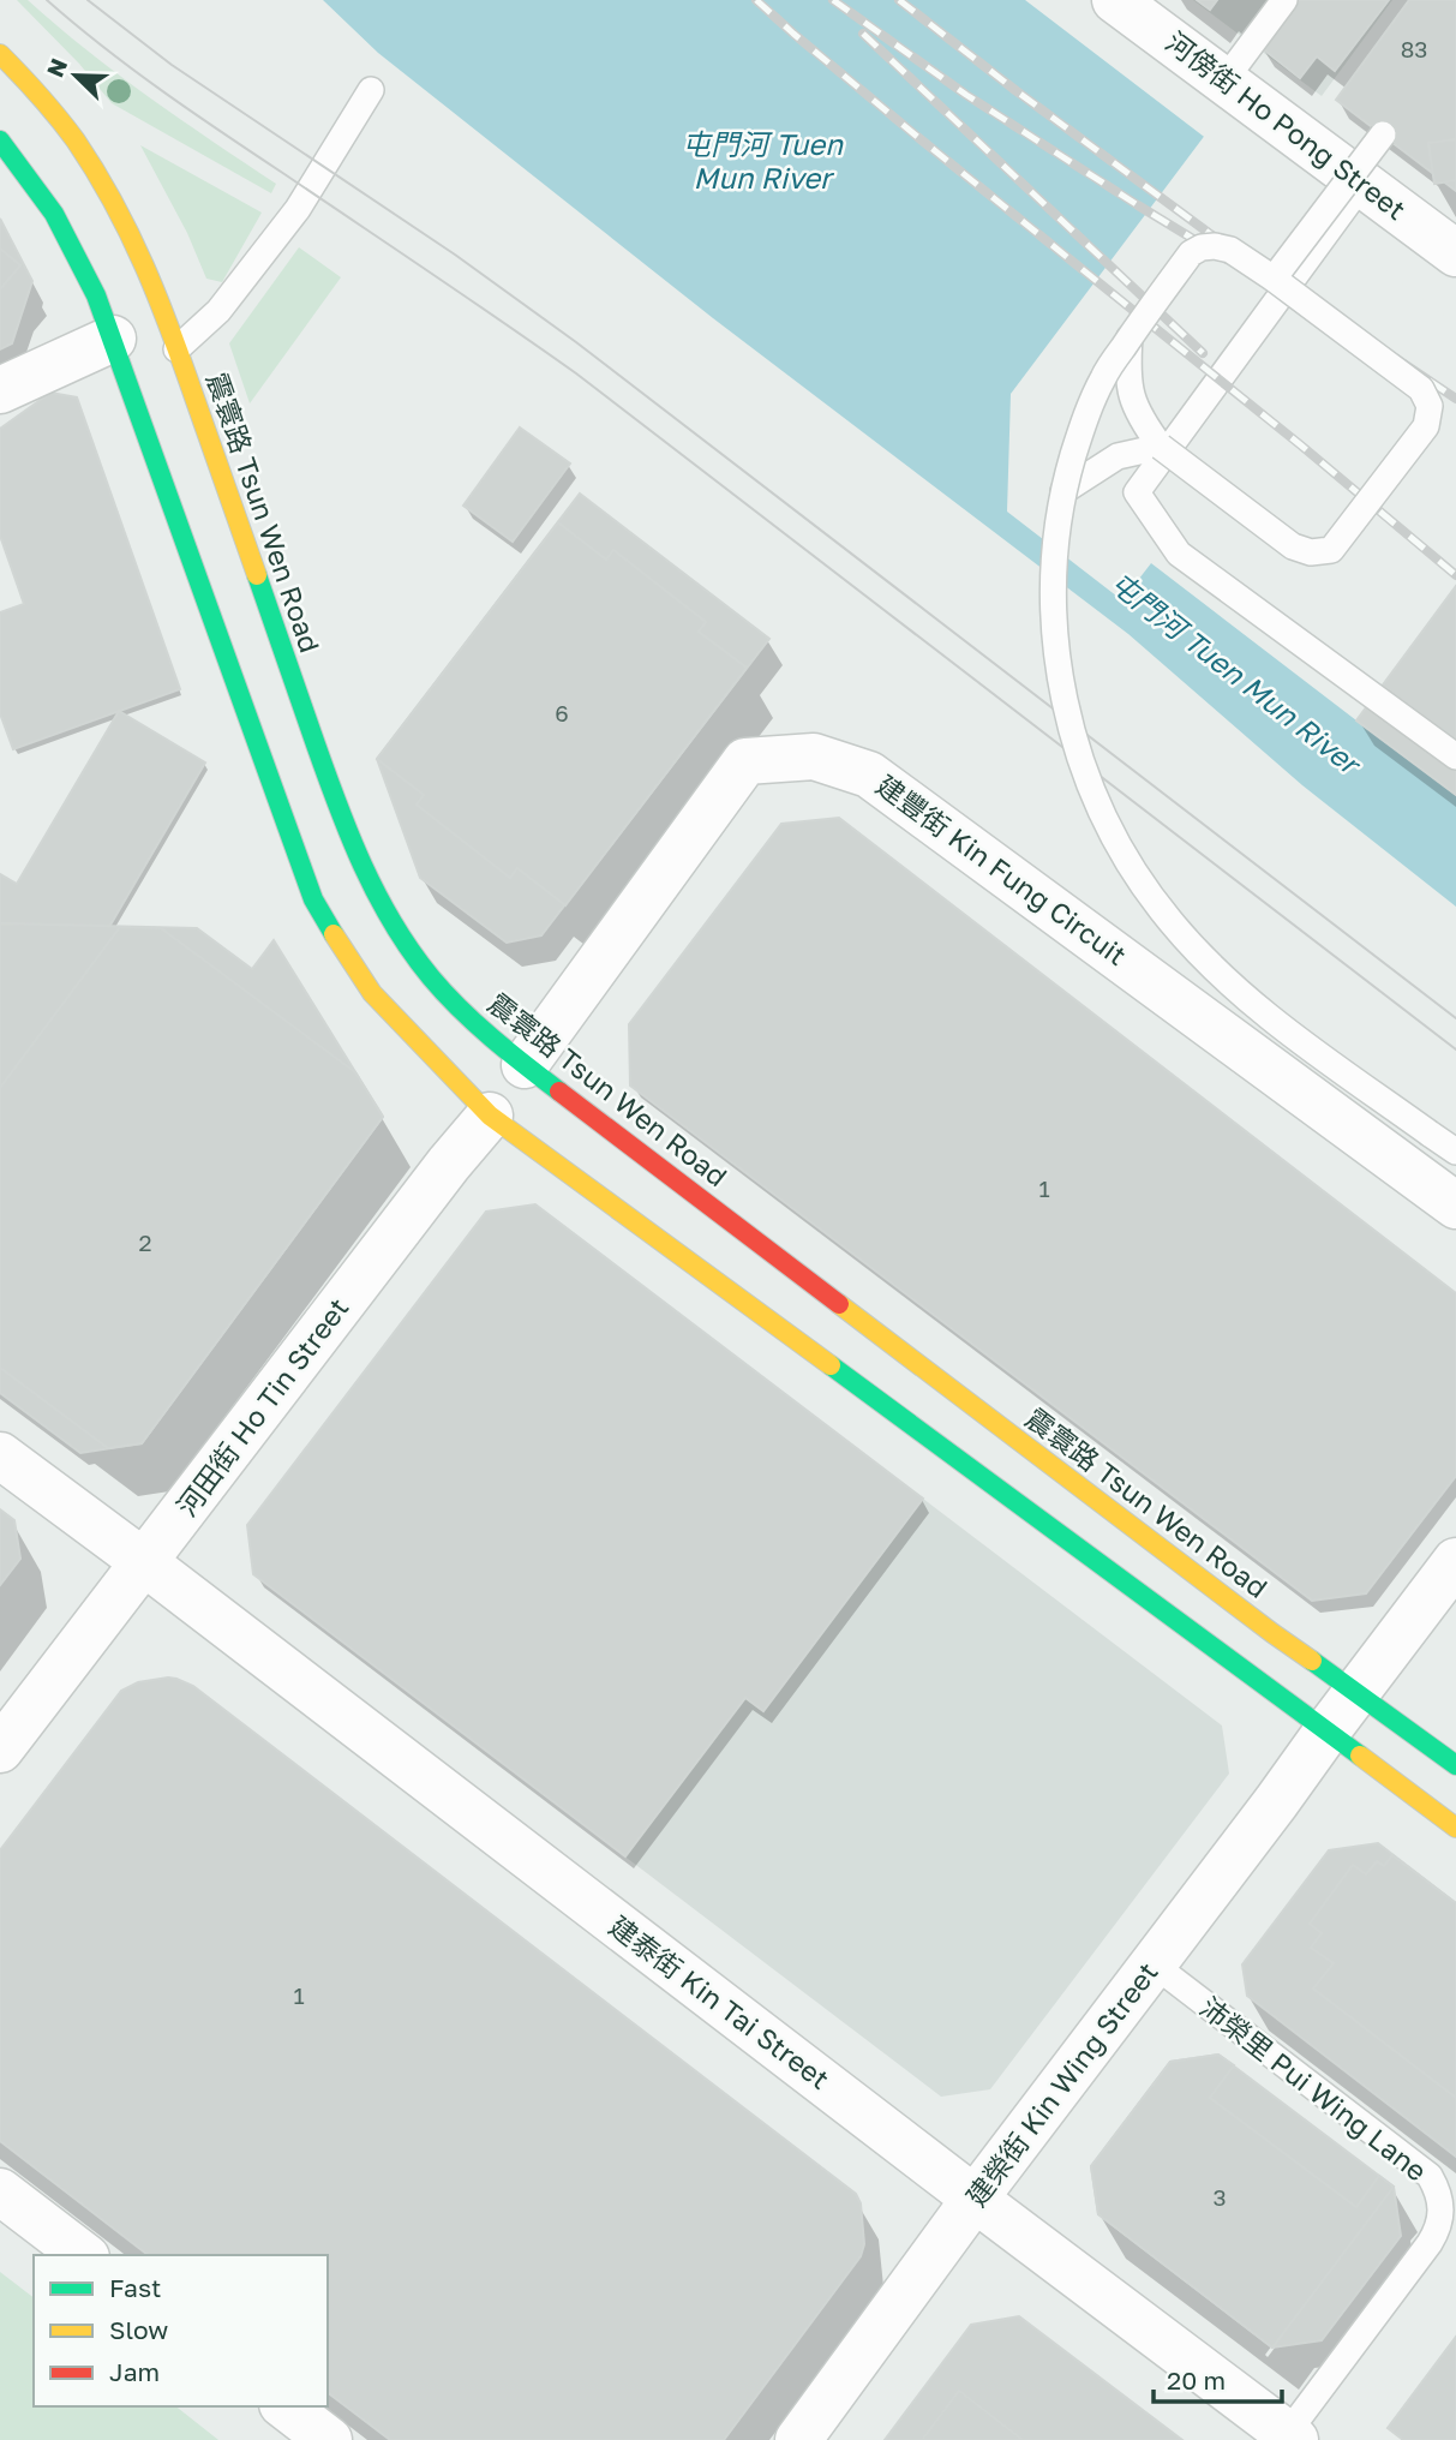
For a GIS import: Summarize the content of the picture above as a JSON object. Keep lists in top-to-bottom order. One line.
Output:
{"streets":{"main road":["震寰路 Tsun Wen Road"],"street":["河傍街 Ho Pong Street","建豐街 Kin Fung Circuit","河田街 Ho Tin Street","建泰街 Kin Tai Street","建榮街 Kin Wing Street"],"lane":["沛榮里 Pui Wing Lane"]},"crossings":[["震寰路 Tsun Wen Road","建豐街 Kin Fung Circuit"],["河田街 Ho Tin Street","建泰街 Kin Tai Street"],["建泰街 Kin Tai Street","建榮街 Kin Wing Street"],["建泰街 Kin Tai Street","沛榮里 Pui Wing Lane"],["建榮街 Kin Wing Street","沛榮里 Pui Wing Lane"]],"water":["屯門河 Tuen Mun River"],"house_numbers":["83","6","1","2","1","3"],"legend":["Fast","Slow","Jam"],"scale_bar":"20 m","north":"top left"}
